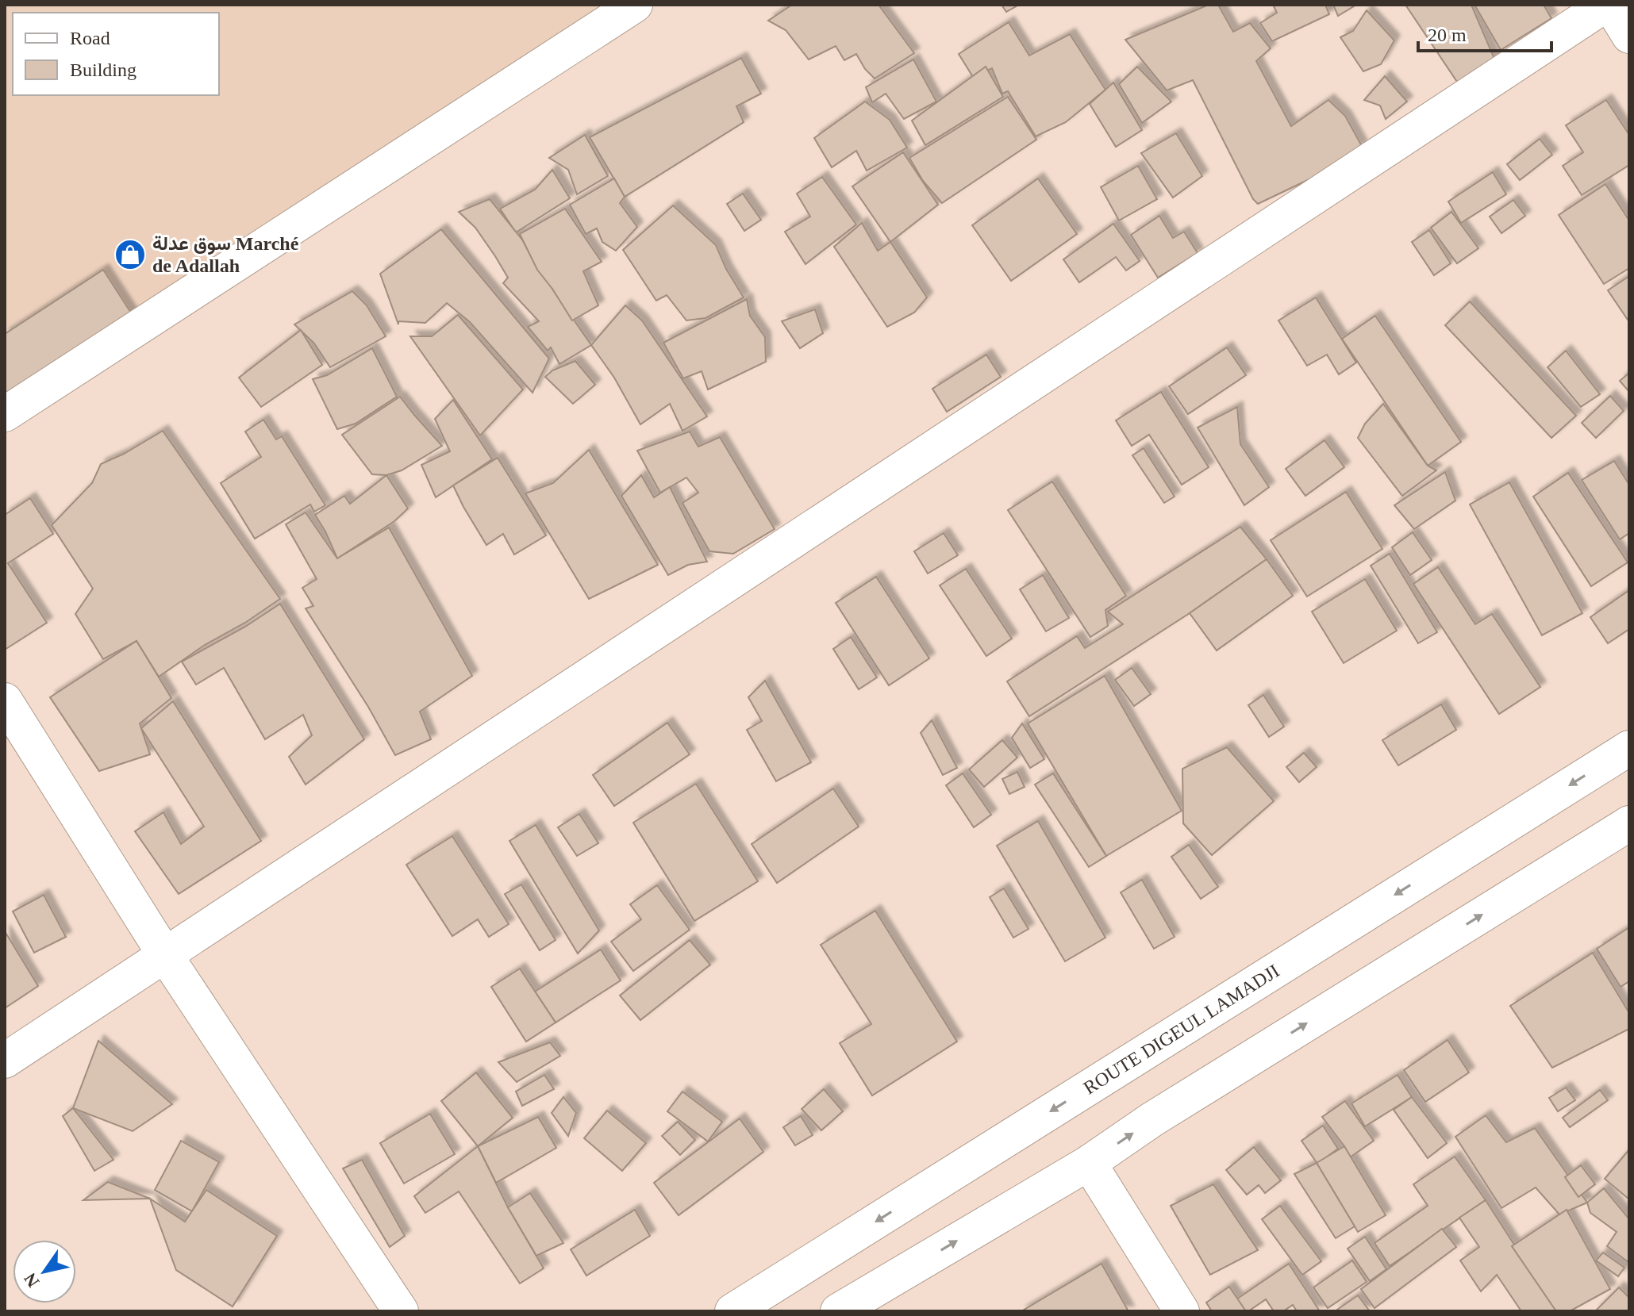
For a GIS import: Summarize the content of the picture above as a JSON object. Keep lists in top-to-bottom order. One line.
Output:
{"streets":{"street":["ROUTE DIGEUL LAMADJI"]},"places":{"shop":["سوق عدلة Marché de Adallah"]},"legend":["Road","Building"],"scale_bar":"20 m","north":"bottom left"}
